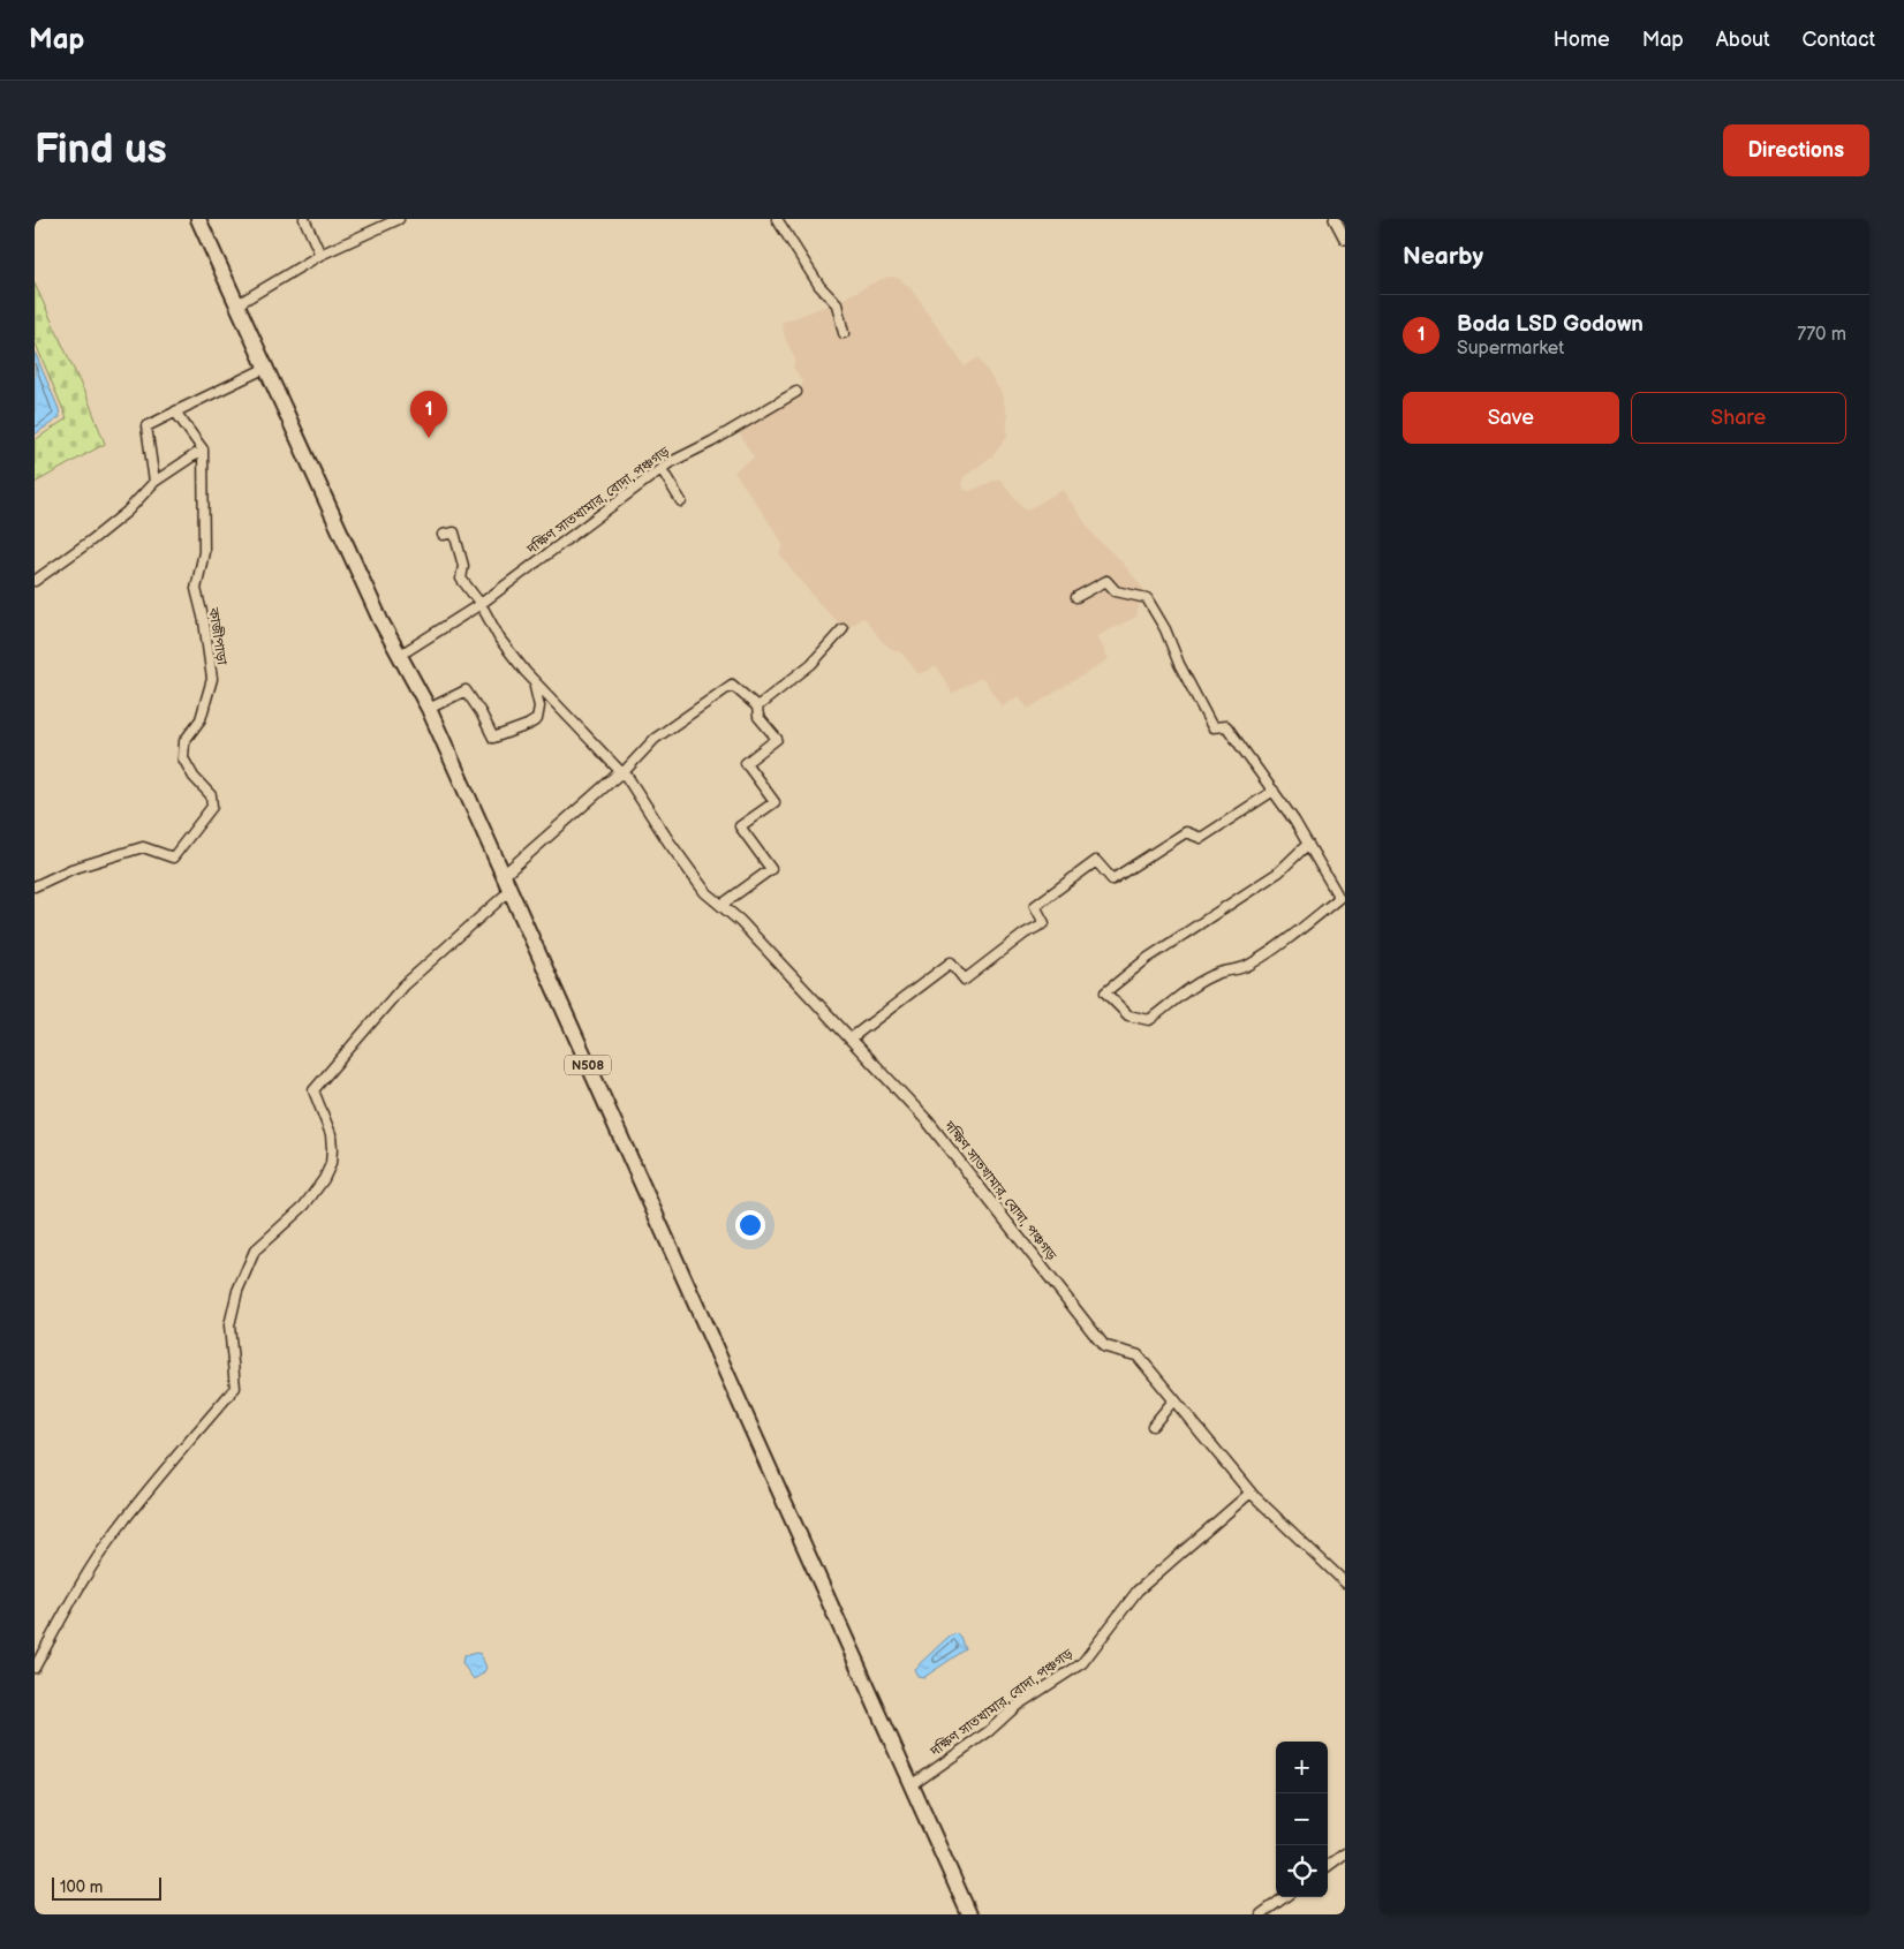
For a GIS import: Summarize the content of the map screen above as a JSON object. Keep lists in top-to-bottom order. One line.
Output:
{"streets":{"highway":["N508"],"street":["দক্ষিণ সাতখামার, বোদা, পঞ্চগড়","কাজীপাড়া"]},"crossings":[["দক্ষিণ সাতখামার, বোদা, পঞ্চগড়","N508"]],"scale_bar":"100 m","page":{"header":"Map","nav":["Home","Map","About","Contact"],"buttons":["Directions",["Save","Share"]],"title":"Find us","heading":"Nearby","list":[{"mark":"1","name":"Boda LSD Godown","note":"Supermarket","value":"770 m"}],"pins":"1","map_buttons":["+","−"],"scale":"100 m"}}
